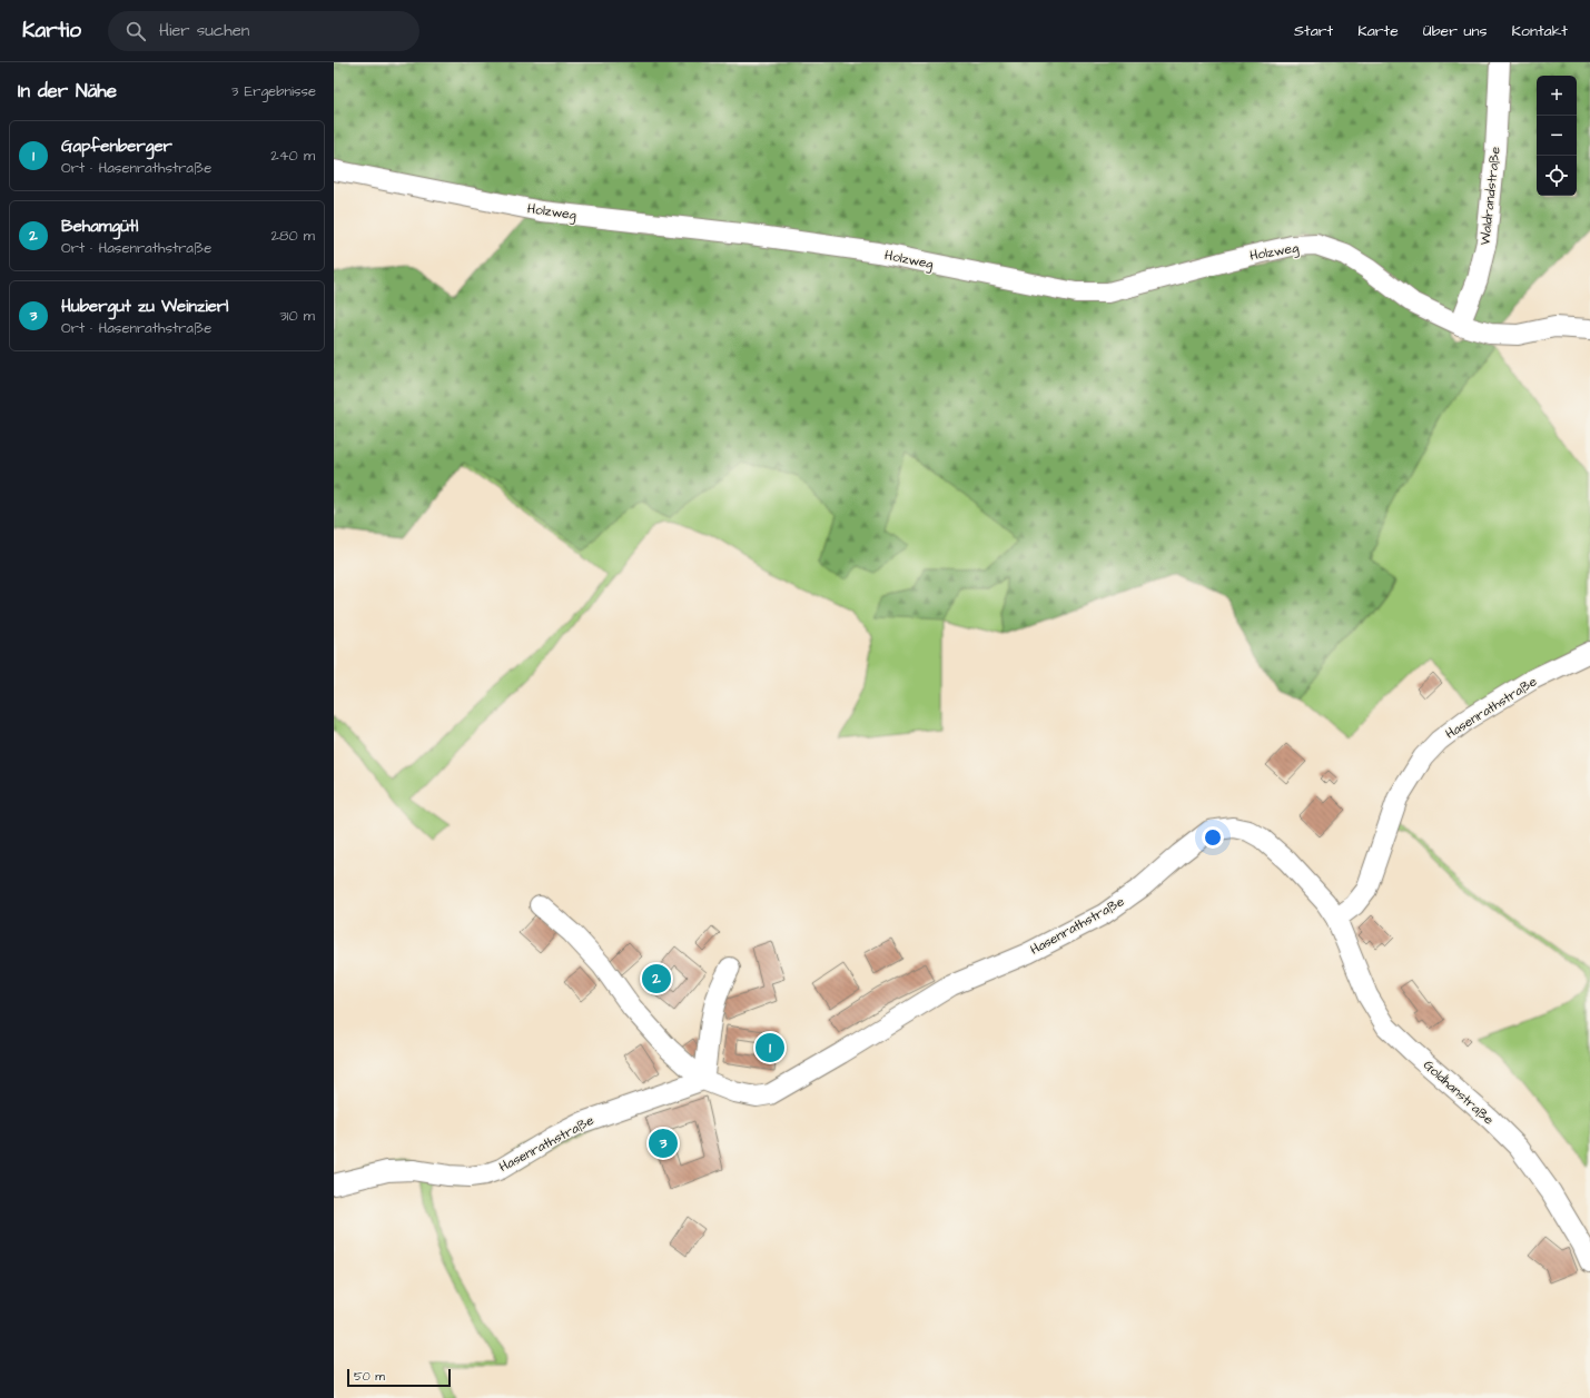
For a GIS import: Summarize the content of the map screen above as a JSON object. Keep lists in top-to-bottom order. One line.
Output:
{"streets":{"street":["Waldrandstraße","Holzweg","Hasenrathstraße","Goldhanstraße"]},"crossings":[["Waldrandstraße","Holzweg"],["Hasenrathstraße","Goldhanstraße"]],"scale_bar":"50 m","page":{"header":"Kartio","search":"Hier suchen","nav":["Start","Karte","Über uns","Kontakt"],"heading":["In der Nähe","3 Ergebnisse"],"map_buttons":["+","−"],"list":[{"mark":"1","name":"Gapfenberger","note":"Ort · Hasenrathstraße","value":"240 m"},{"mark":"2","name":"Behamgütl","note":"Ort · Hasenrathstraße","value":"280 m"},{"mark":"3","name":"Hubergut zu Weinzierl","note":"Ort · Hasenrathstraße","value":"310 m"}],"pins":["2","1","3"],"scale":"50 m"}}
